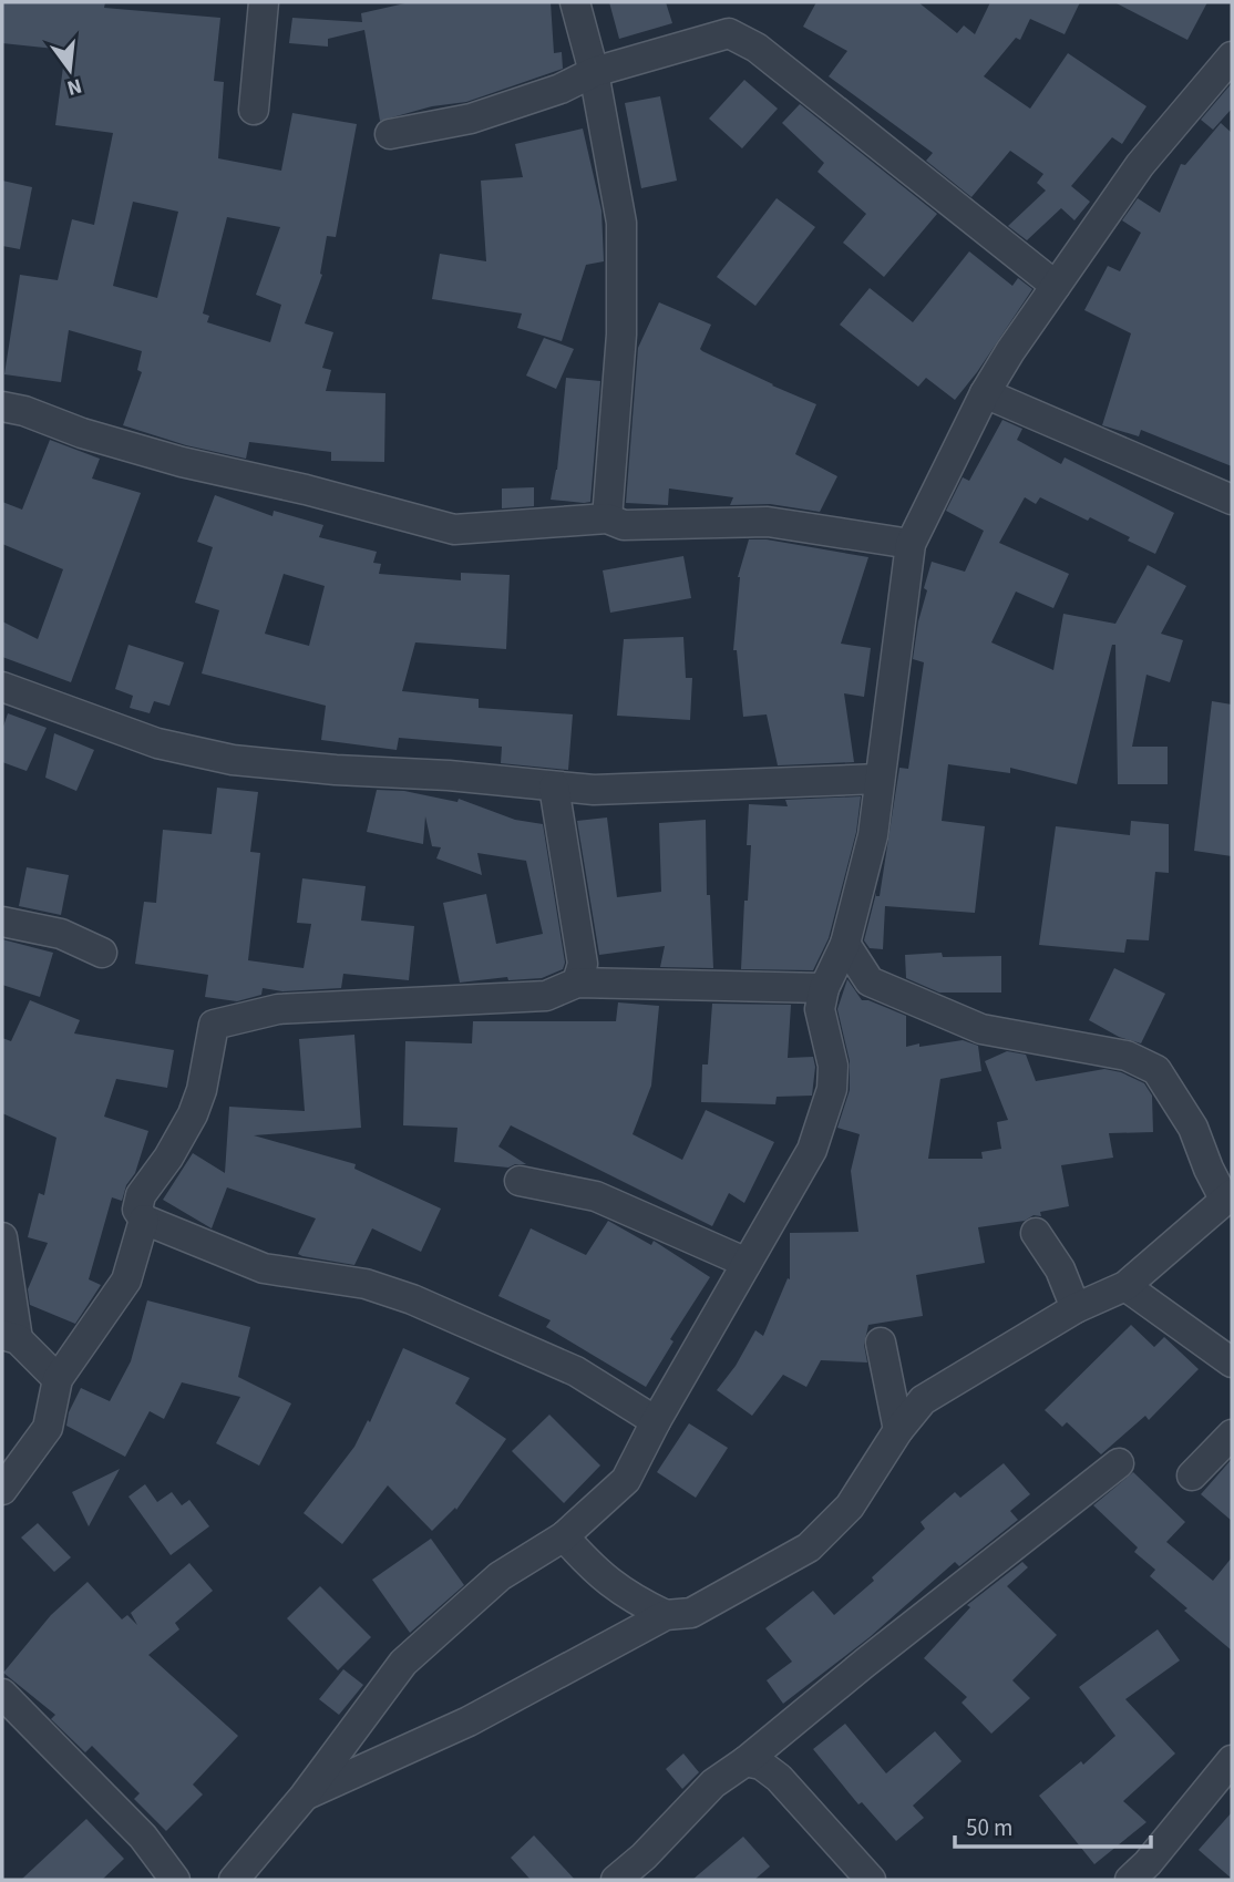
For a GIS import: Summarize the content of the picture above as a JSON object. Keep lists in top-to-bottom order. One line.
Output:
{"scale_bar":"50 m","north":"bottom"}
